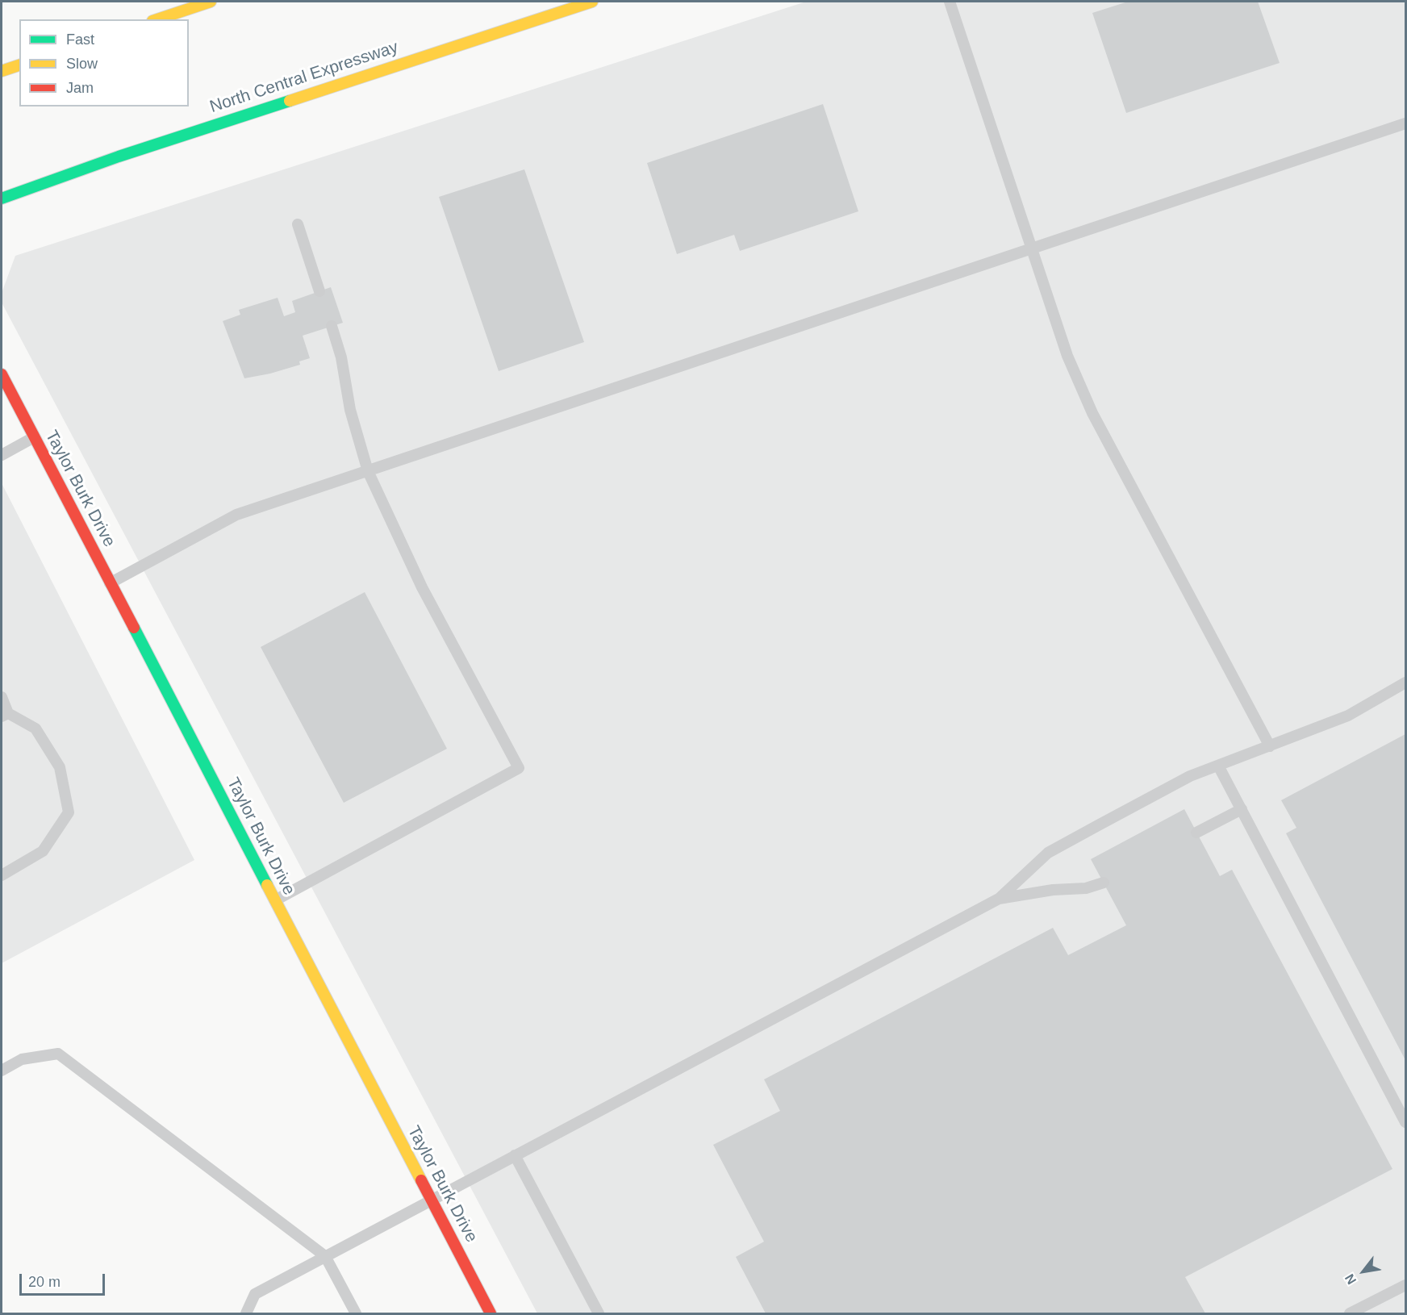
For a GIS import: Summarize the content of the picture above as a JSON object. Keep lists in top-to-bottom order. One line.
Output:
{"streets":{"main road":["North Central Expressway","Taylor Burk Drive"]},"legend":["Fast","Slow","Jam"],"scale_bar":"20 m","north":"bottom left"}
